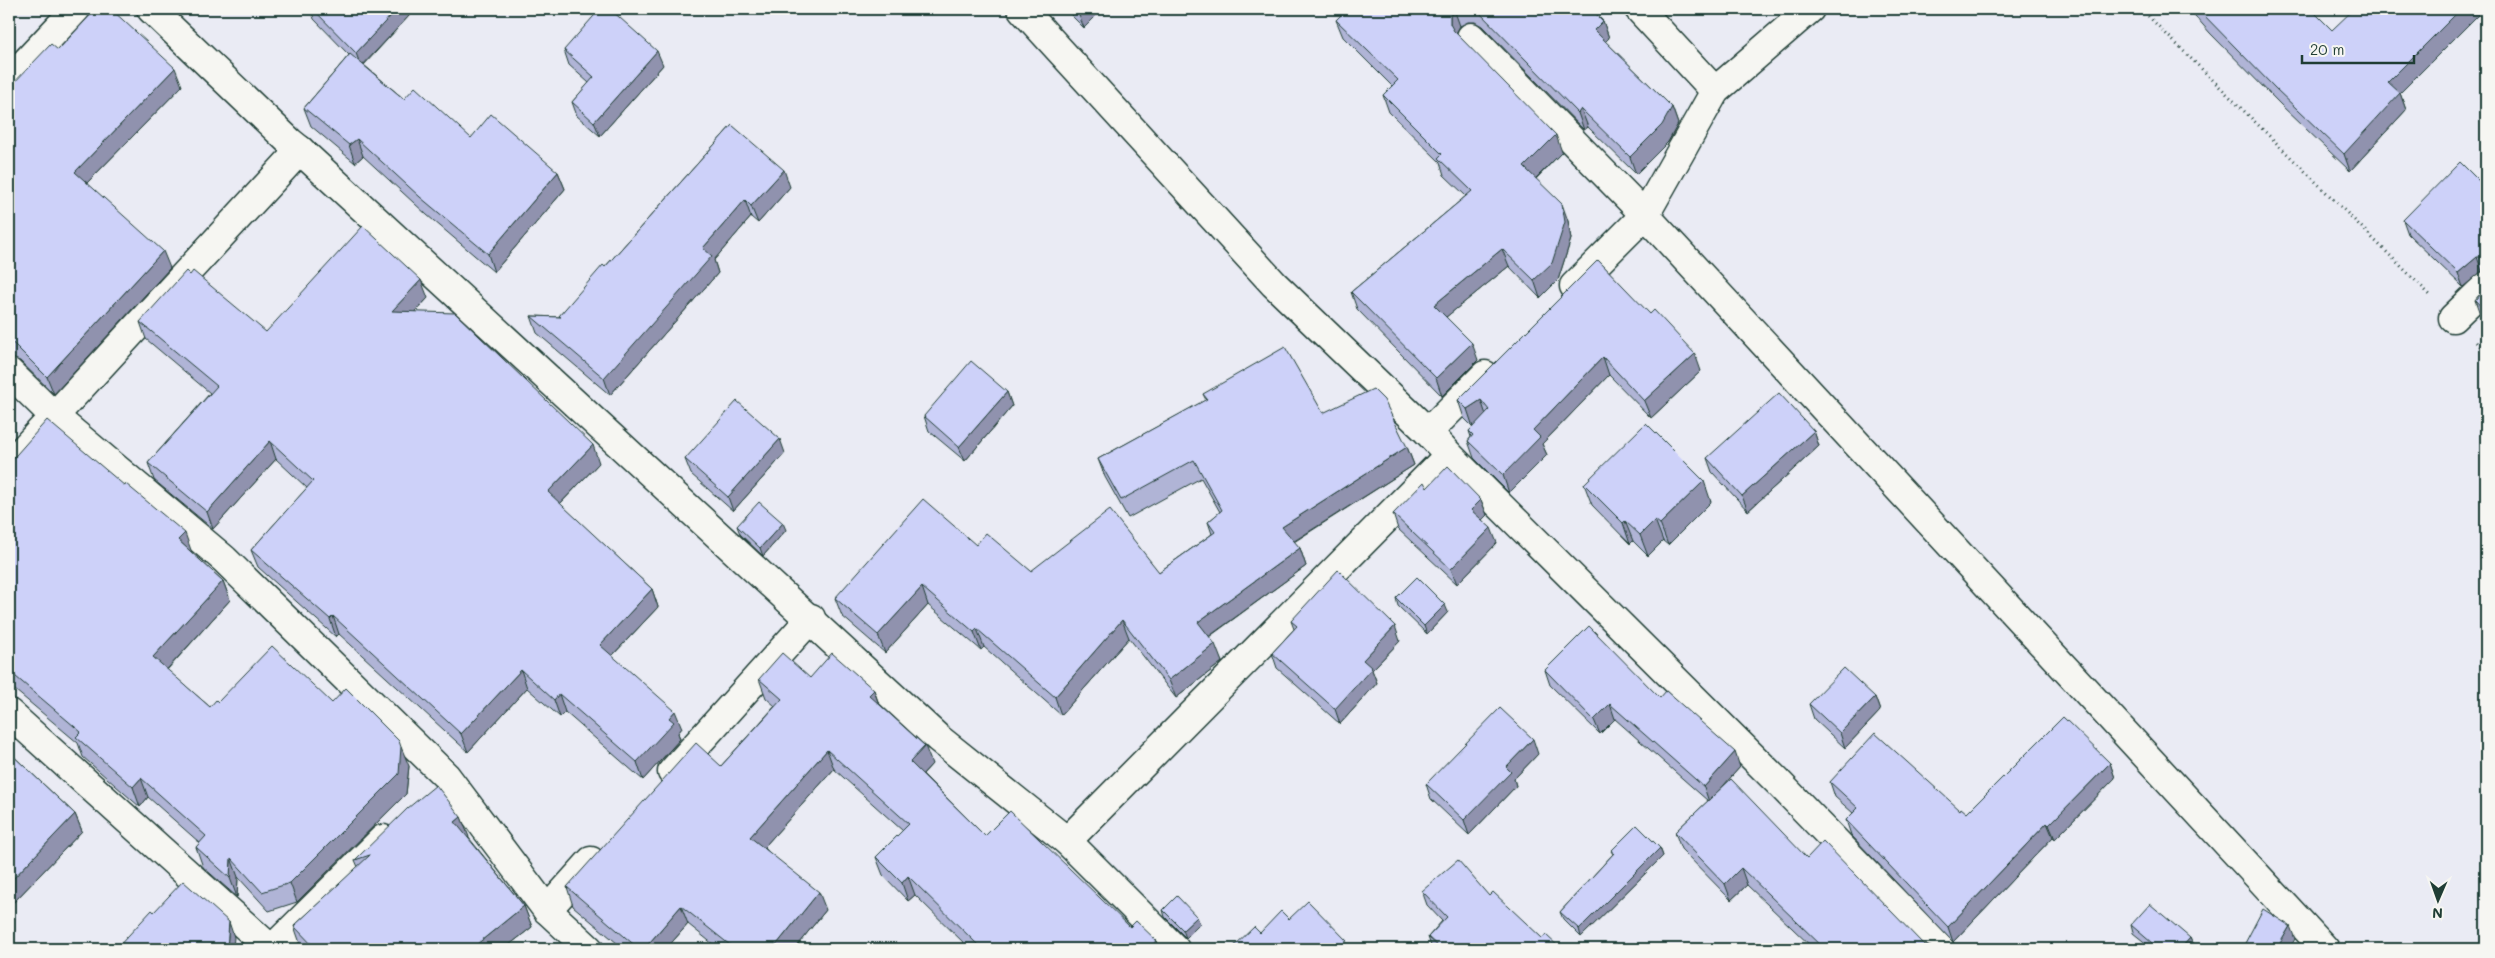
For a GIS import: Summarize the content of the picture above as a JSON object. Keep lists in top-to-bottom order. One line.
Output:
{"scale_bar":"20 m","north":"bottom"}
